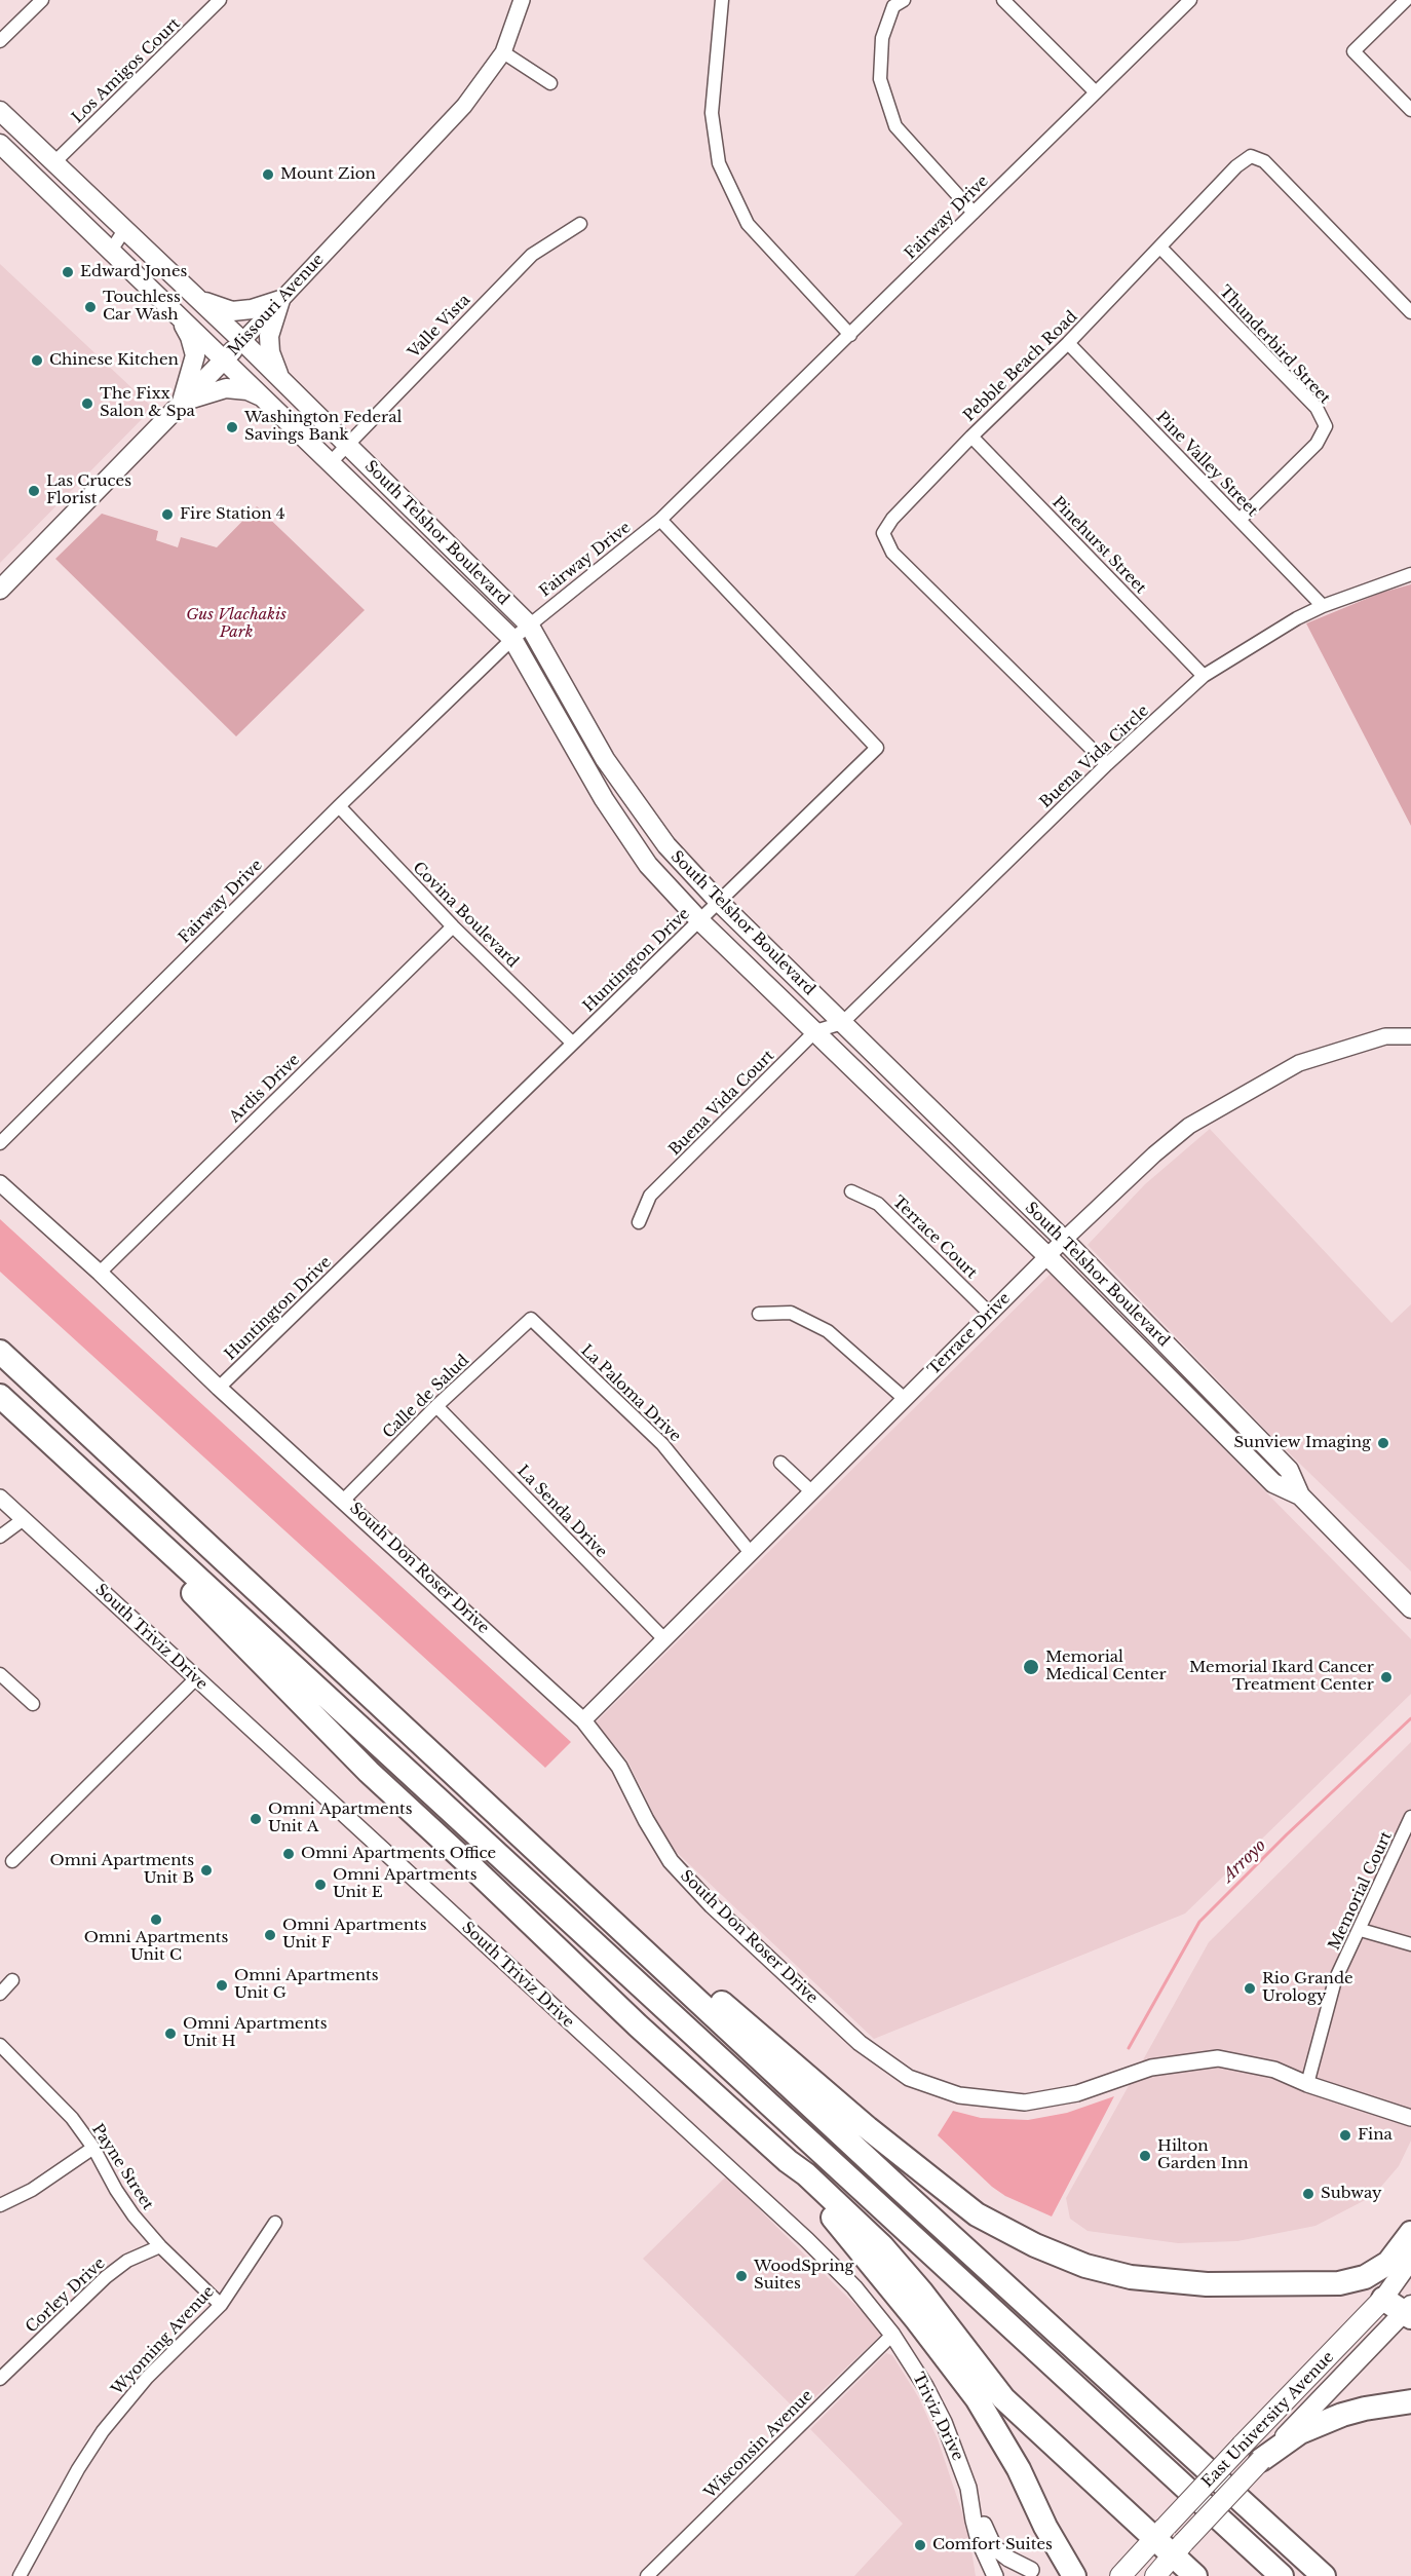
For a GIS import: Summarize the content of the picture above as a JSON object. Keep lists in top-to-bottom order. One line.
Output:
{"streets":{"main road":["Missouri Avenue","South Telshor Boulevard","East University Avenue"],"street":["Los Amigos Court","Fairway Drive","Valle Vista","Thunderbird Street","Pebble Beach Road","Pine Valley Street","Pinehurst Street","Buena Vida Circle","Covina Boulevard","Huntington Drive","Ardis Drive","Buena Vida Court","Terrace Court","Terrace Drive","La Paloma Drive","Calle de Salud","La Senda Drive","South Don Roser Drive","South Triviz Drive","Memorial Court","Payne Street","Corley Drive","Wyoming Avenue","Triviz Drive","Wisconsin Avenue"]},"crossings":[["Los Amigos Court","South Telshor Boulevard"],["Fairway Drive","South Telshor Boulevard"],["Fairway Drive","Covina Boulevard"],["Fairway Drive","Huntington Drive"],["Missouri Avenue","South Telshor Boulevard"],["Valle Vista","South Telshor Boulevard"],["Thunderbird Street","Pebble Beach Road"],["Thunderbird Street","Pine Valley Street"],["Pebble Beach Road","Pine Valley Street"],["Pebble Beach Road","Pinehurst Street"],["Pebble Beach Road","Buena Vida Circle"],["Pine Valley Street","Buena Vida Circle"],["South Telshor Boulevard","Buena Vida Circle"],["South Telshor Boulevard","Huntington Drive"],["South Telshor Boulevard","Buena Vida Court"],["South Telshor Boulevard","Terrace Drive"],["Pinehurst Street","Buena Vida Circle"],["Buena Vida Circle","Buena Vida Court"],["Covina Boulevard","Huntington Drive"],["Covina Boulevard","Ardis Drive"],["Huntington Drive","South Don Roser Drive"],["Ardis Drive","South Don Roser Drive"],["Terrace Court","Terrace Drive"],["Terrace Drive","La Paloma Drive"],["Terrace Drive","La Senda Drive"],["Terrace Drive","South Don Roser Drive"],["La Paloma Drive","Calle de Salud"],["Calle de Salud","La Senda Drive"],["Calle de Salud","South Don Roser Drive"],["South Don Roser Drive","Memorial Court"],["South Triviz Drive","Triviz Drive"],["South Triviz Drive","Wisconsin Avenue"],["Payne Street","Corley Drive"],["Payne Street","Wyoming Avenue"],["Triviz Drive","Wisconsin Avenue"]],"water":["Arroyo"],"parks":["Gus Vlachakis Park"],"places":["Mount Zion","Edward Jones","Touchless Car Wash","Chinese Kitchen","The Fixx Salon & Spa","Washington Federal Savings Bank","Las Cruces Florist","Fire Station 4","Sunview Imaging","Memorial Medical Center","Memorial Ikard Cancer Treatment Center","Omni Apartments Unit A","Omni Apartments Office","Omni Apartments Unit B","Omni Apartments Unit E","Omni Apartments Unit C","Omni Apartments Unit F","Omni Apartments Unit G","Rio Grande Urology","Omni Apartments Unit H","Fina","Hilton Garden Inn","Subway","WoodSpring Suites","Comfort Suites"]}
